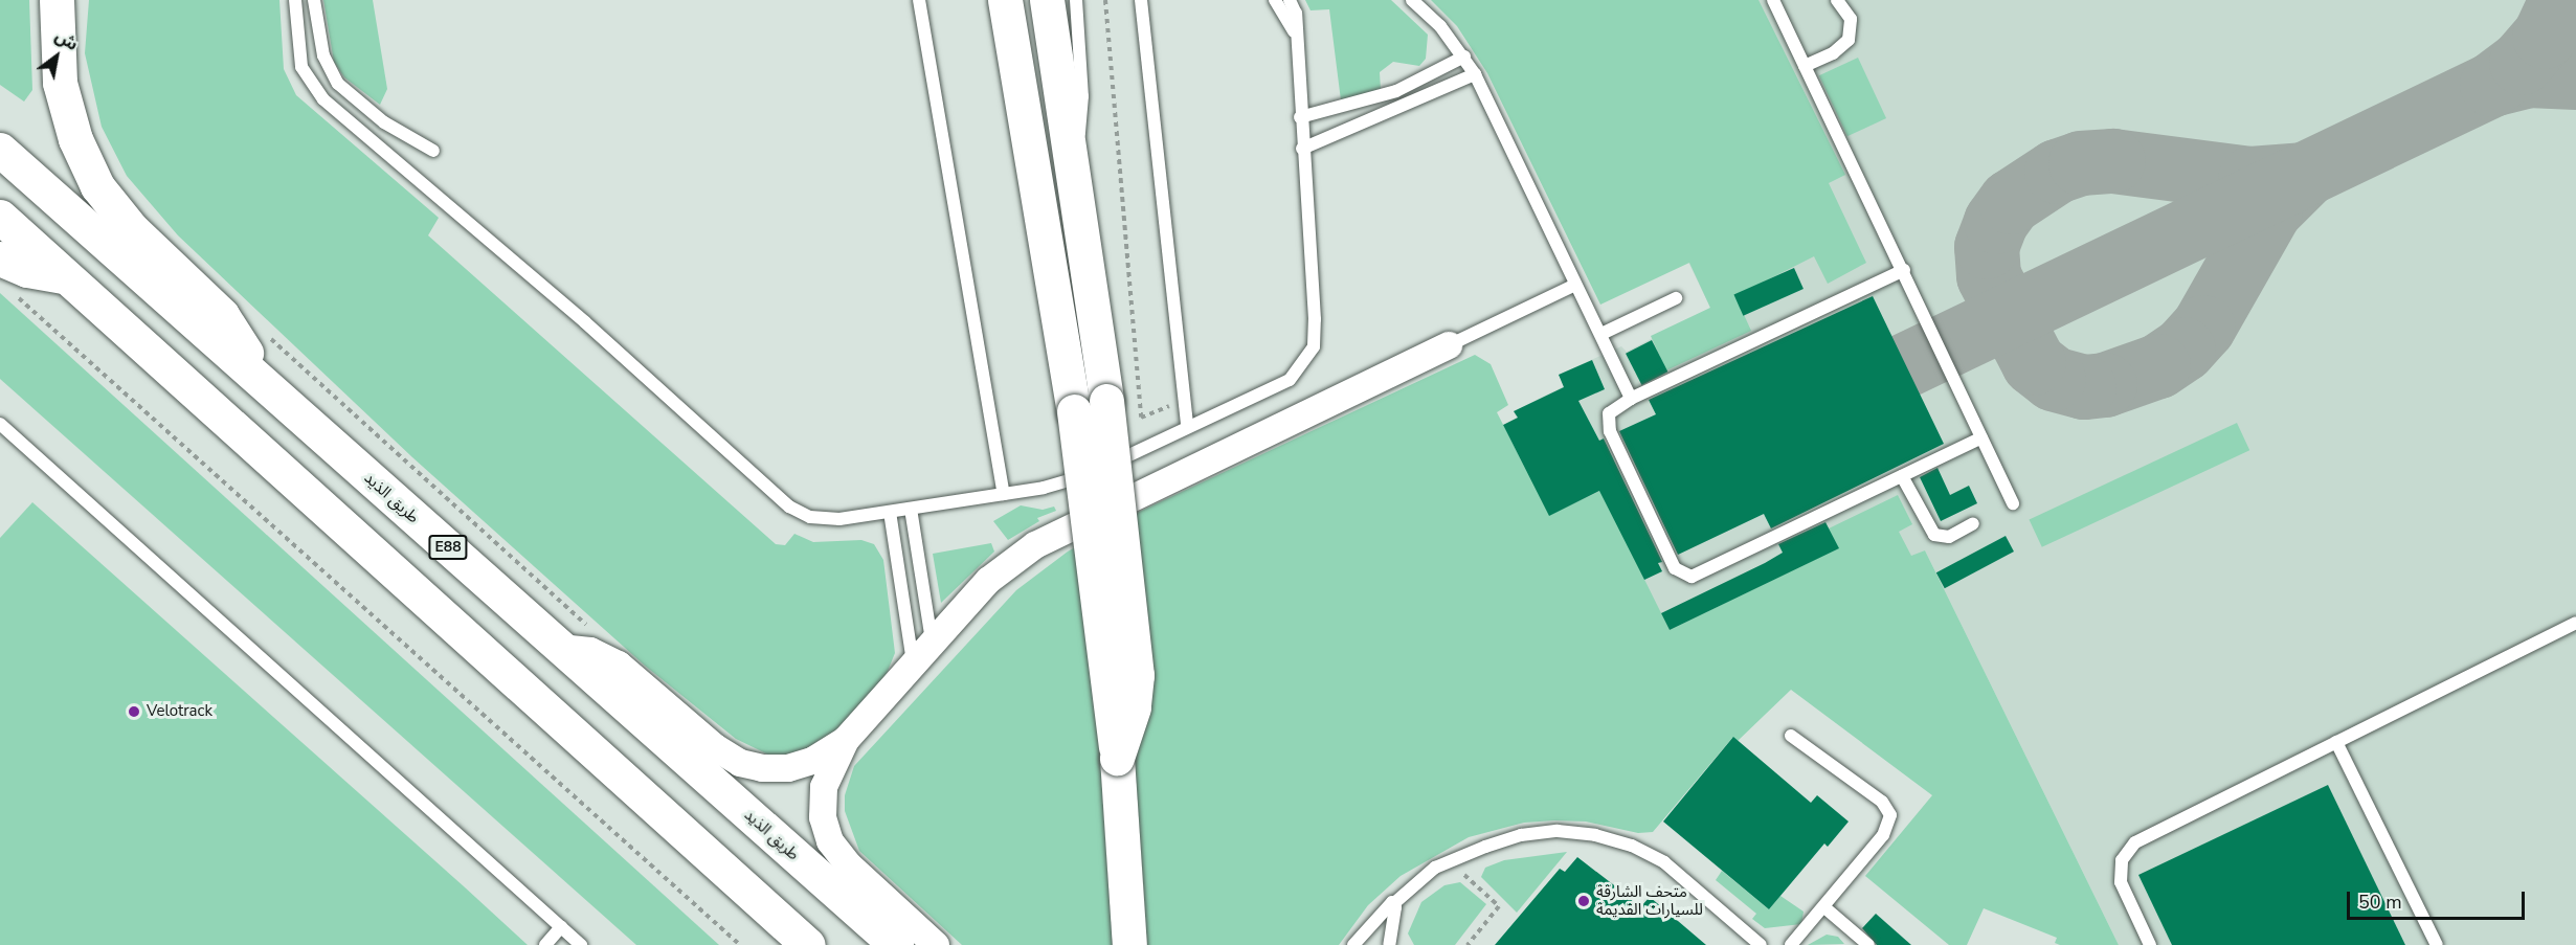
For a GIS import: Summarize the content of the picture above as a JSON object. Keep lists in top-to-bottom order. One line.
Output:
{"streets":{"highway":["طريق الذيد","E88"]},"places":["Velotrack","متحف الشارقة للسيارات القديمة"],"scale_bar":"50 m","north":"top right"}
